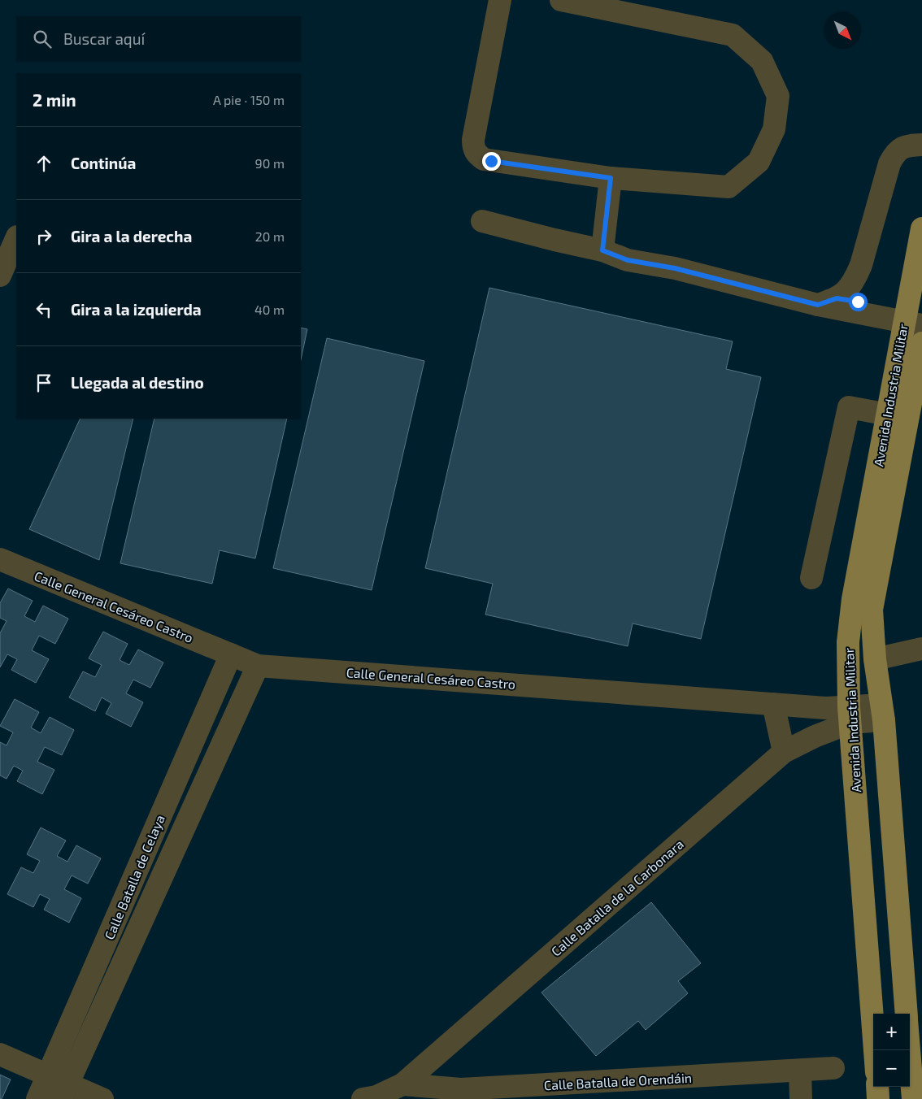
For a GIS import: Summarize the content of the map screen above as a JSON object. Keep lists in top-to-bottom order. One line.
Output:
{"streets":{"main road":["Avenida Industria Militar"],"street":["Calle General Cesáreo Castro","Calle Batalla de Celaya","Calle Batalla de la Carbonara","Calle Batalla de Orendáin"]},"crossings":[["Avenida Industria Militar","Calle General Cesáreo Castro"],["Avenida Industria Militar","Calle Batalla de la Carbonara"],["Calle General Cesáreo Castro","Calle Batalla de Celaya"],["Calle General Cesáreo Castro","Calle Batalla de la Carbonara"],["Calle Batalla de la Carbonara","Calle Batalla de Orendáin"]],"north":"bottom right","page":{"search":"Buscar aquí","heading":["2 min","A pie · 150 m"],"list":[["Continúa","90 m"],["Gira a la derecha","20 m"],["Gira a la izquierda","40 m"],"Llegada al destino"],"map_buttons":["+","−"]}}
